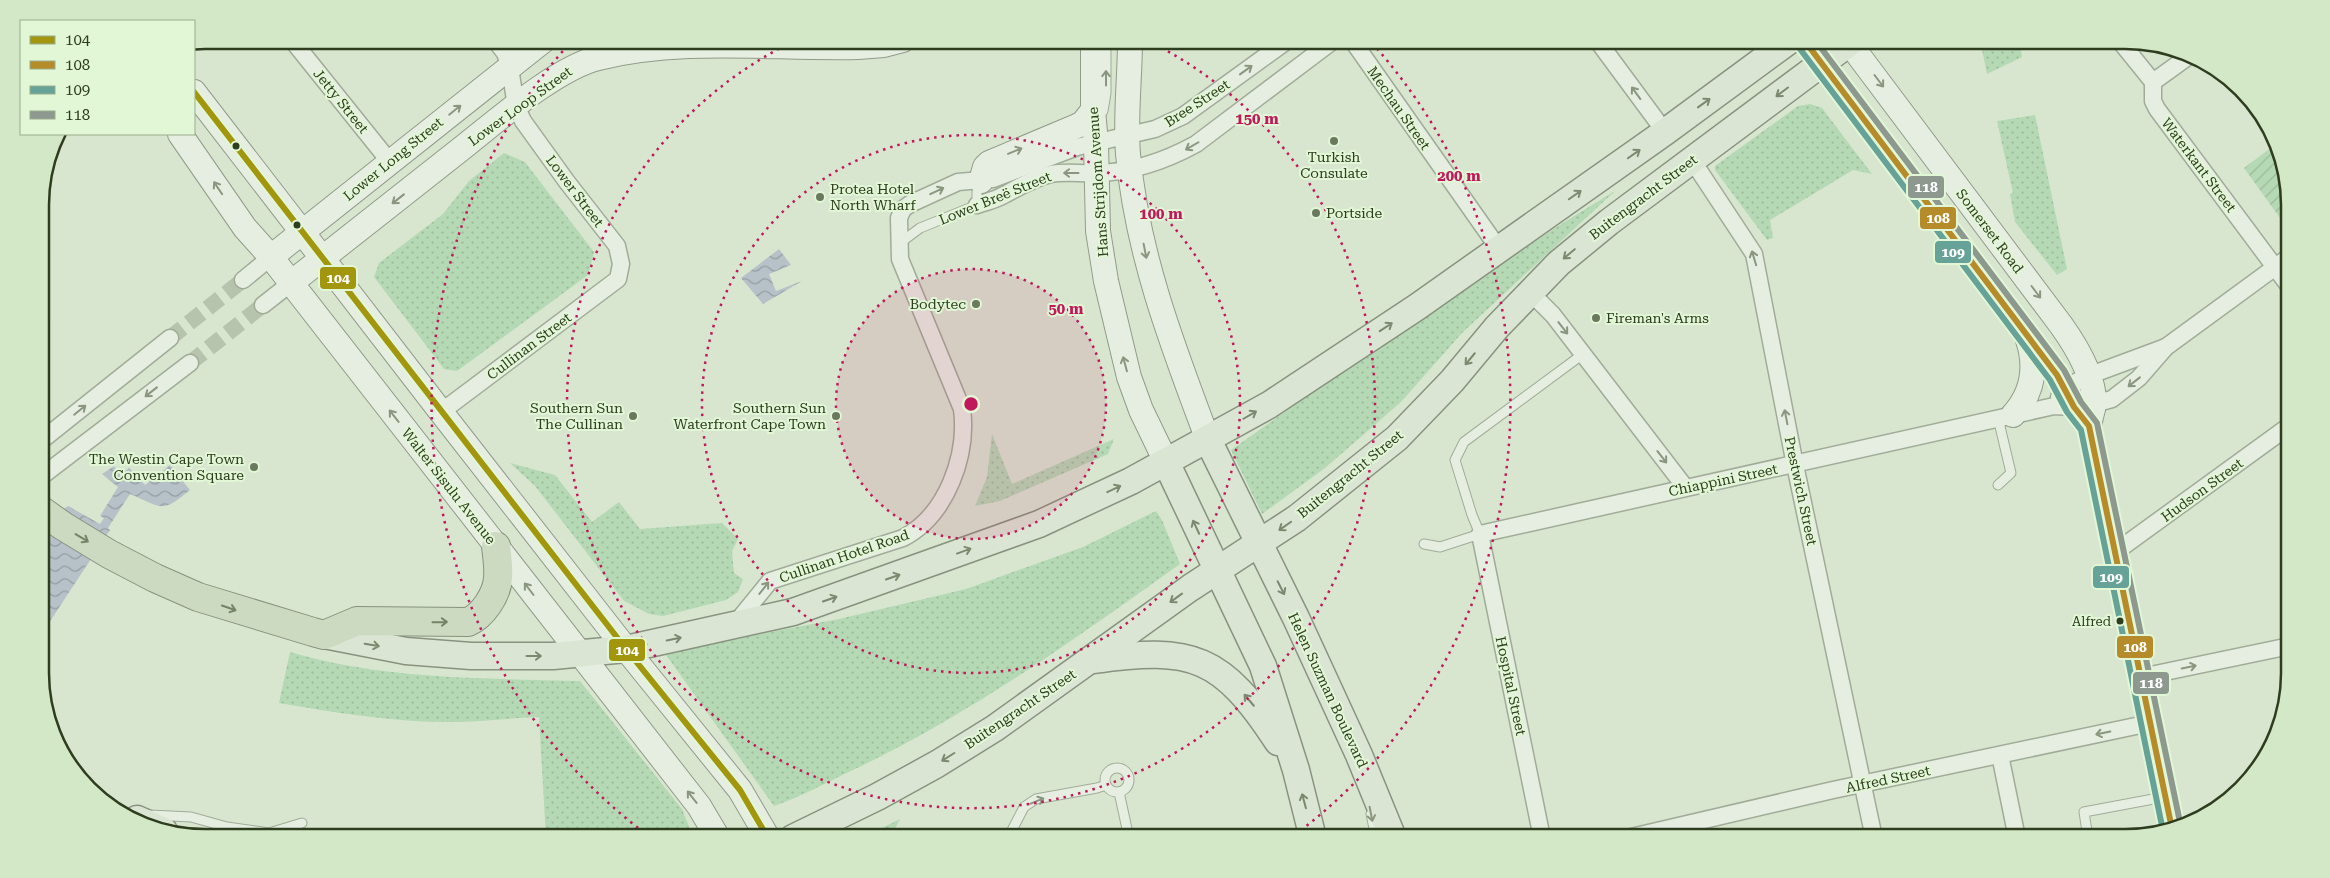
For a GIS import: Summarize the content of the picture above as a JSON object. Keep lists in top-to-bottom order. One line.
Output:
{"streets":{"main road":["Hans Strijdom Avenue","Buitengracht Street","Helen Suzman Boulevard"],"street":["Jetty Street","Bree Street","Lower Loop Street","Mechau Street","Lower Long Street","Waterkant Street","Lower Street","Lower Breë Street","Somerset Road","Cullinan Street","Chiappini Street","Walter Sisulu Avenue","Hudson Street","Prestwich Street","Cullinan Hotel Road","Hospital Street","Alfred Street"]},"crossings":[["Jetty Street","Lower Long Street"],["Bree Street","Hans Strijdom Avenue"],["Bree Street","Lower Breë Street"],["Lower Loop Street","Lower Street"],["Lower Loop Street","Walter Sisulu Avenue"],["Lower Long Street","Walter Sisulu Avenue"],["Waterkant Street","Chiappini Street"],["Hans Strijdom Avenue","Buitengracht Street"],["Hans Strijdom Avenue","Lower Breë Street"],["Lower Street","Cullinan Street"],["Buitengracht Street","Prestwich Street"],["Buitengracht Street","Helen Suzman Boulevard"],["Lower Breë Street","Cullinan Hotel Road"],["Somerset Road","Chiappini Street"],["Chiappini Street","Prestwich Street"],["Chiappini Street","Hospital Street"],["Prestwich Street","Alfred Street"]],"one_way":["Lower Loop Street","Lower Long Street","Prestwich Street"],"places":["Turkish Consulate","Protea Hotel North Wharf","Portside","Bodytec","Fireman's Arms","Southern Sun The Cullinan","Southern Sun Waterfront Cape Town","The Westin Cape Town Convention Square","Alfred"],"lines":["transit line 108","transit line 109","transit line 118","transit line 104"],"legend":["104","108","109","118"],"rings":["150 m","200 m","100 m","50 m"]}
